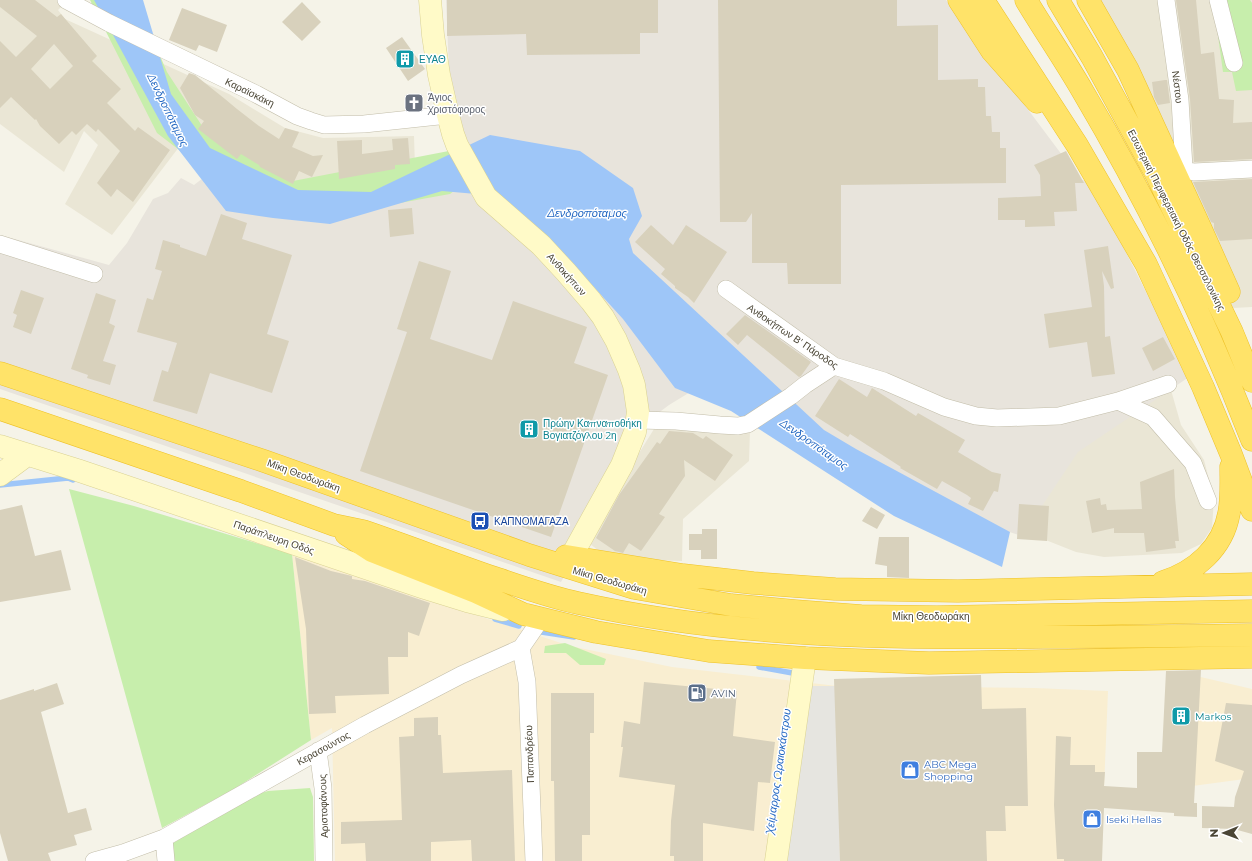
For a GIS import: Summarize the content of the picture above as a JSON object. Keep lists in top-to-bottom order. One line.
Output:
{"streets":{"highway":["Εσωτερική Περιφερειακή Οδός Θεσσαλονίκης","Μίκη Θεοδωράκη"],"street":["Νέστου","Καραϊσκάκη","Ανθοκήπων","Ανθοκήπων Β' Πάροδος","Παράπλευρη Οδός","Κερασούντος","Παπανδρέου","Αριστοφάνoυς"]},"crossings":[["Καραϊσκάκη","Ανθοκήπων"],["Κερασούντος","Παπανδρέου"],["Κερασούντος","Αριστοφάνoυς"]],"water":["Δενδροπόταμος","Χείμαρρος Ωραιοκάστρου"],"places":{"building":["ΕΥΑΘ","Πρώην Καπναποθήκη Βογιατζόγλου 2η","Markos"],"church":["Άγιος Χριστόφορος"],"bus stop":["ΚΑΠΝΟΜΑΓΑΖΑ"],"fuel station":["AVIN"],"shop":["ABC Mega Shopping","Iseki Hellas"]},"north":"left"}
